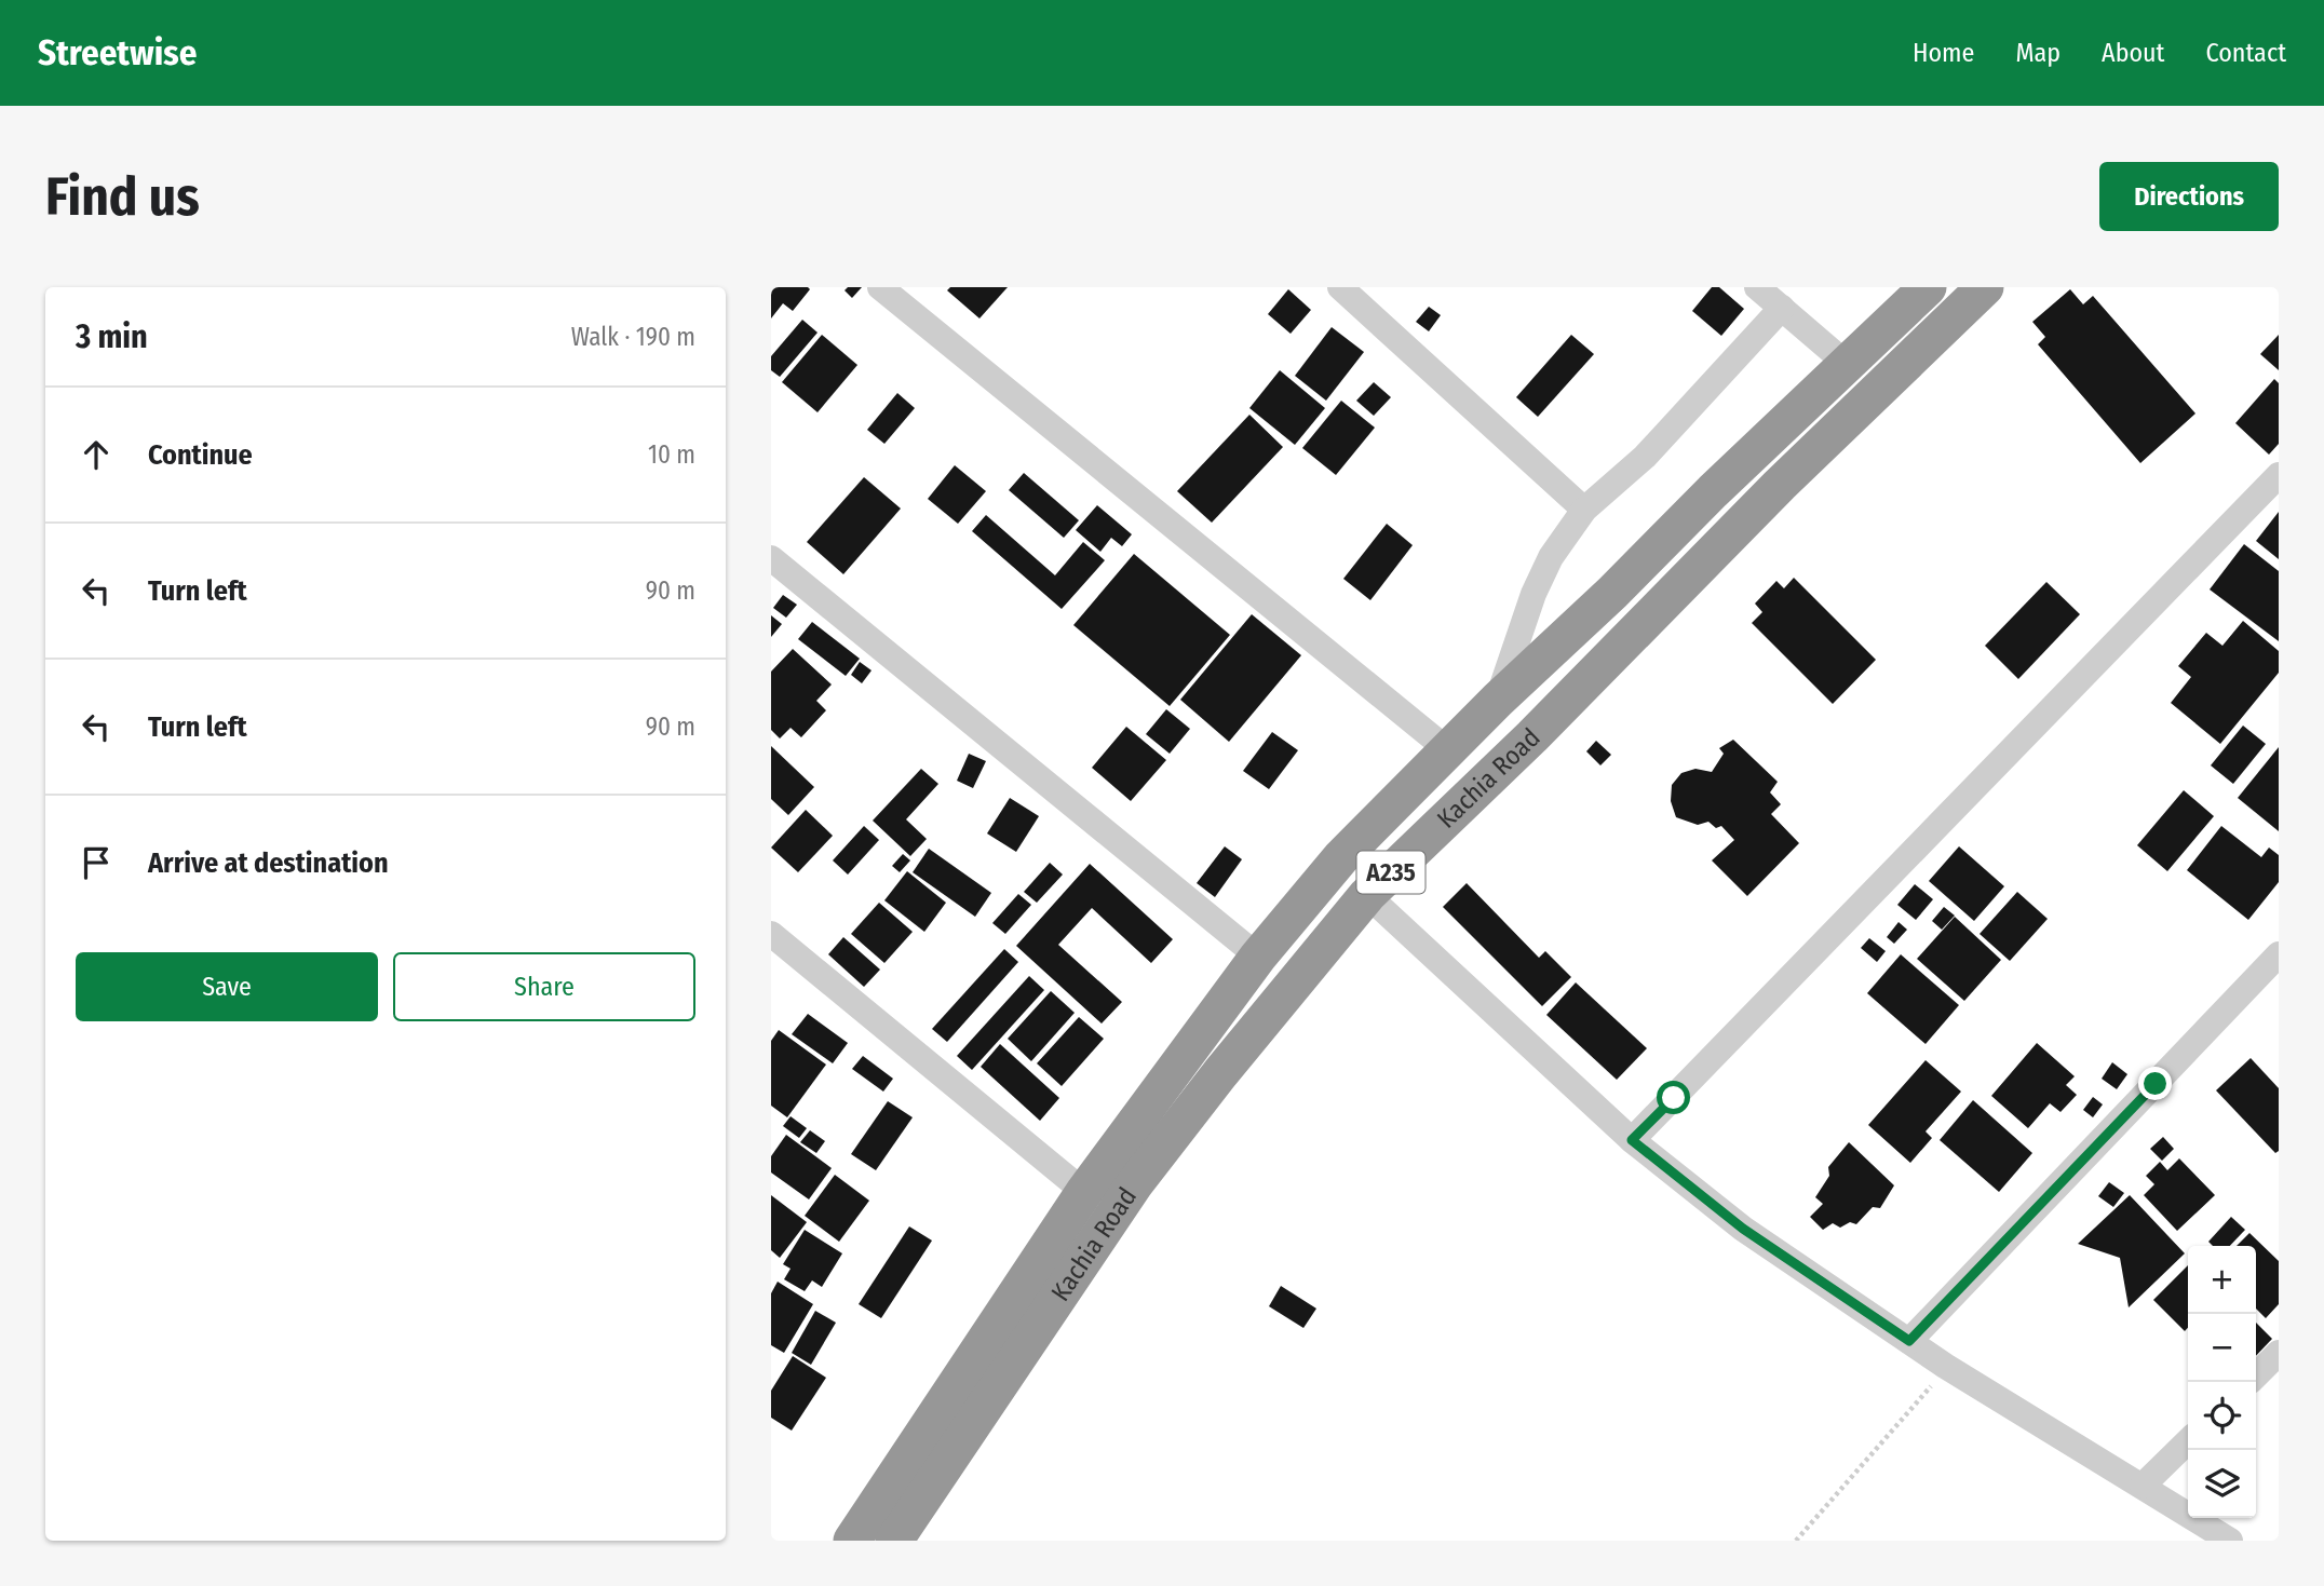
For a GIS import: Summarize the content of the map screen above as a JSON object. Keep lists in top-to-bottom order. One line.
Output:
{"streets":{"highway":["Kachia Road","A235"]},"page":{"header":"Streetwise","nav":["Home","Map","About","Contact"],"buttons":["Directions",["Save","Share"]],"title":"Find us","heading":["3 min","Walk · 190 m"],"list":[["Continue","10 m"],["Turn left","90 m"],["Turn left","90 m"],"Arrive at destination"],"map_buttons":["+","−"]}}
